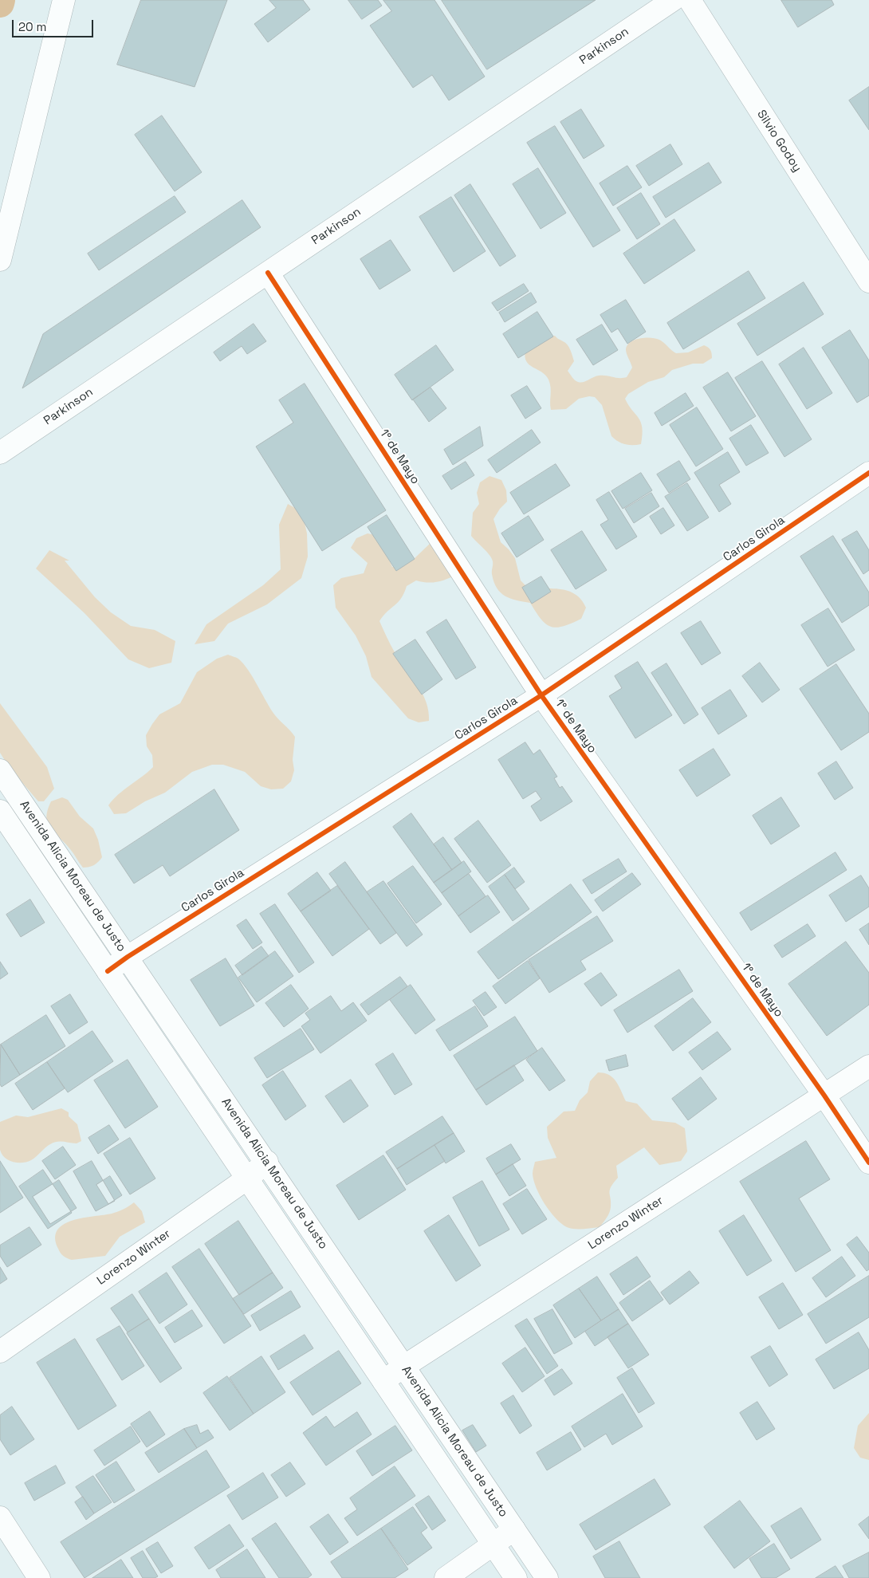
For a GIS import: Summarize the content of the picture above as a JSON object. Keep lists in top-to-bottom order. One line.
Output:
{"streets":{"street":["Parkinson","Silvio Godoy","1° de Mayo","Carlos Girola","Avenida Alicia Moreau de Justo","Lorenzo Winter"]},"crossings":[["Parkinson","1° de Mayo"],["1° de Mayo","Carlos Girola"],["1° de Mayo","Lorenzo Winter"],["Carlos Girola","Avenida Alicia Moreau de Justo"],["Avenida Alicia Moreau de Justo","Lorenzo Winter"]],"scale_bar":"20 m"}
